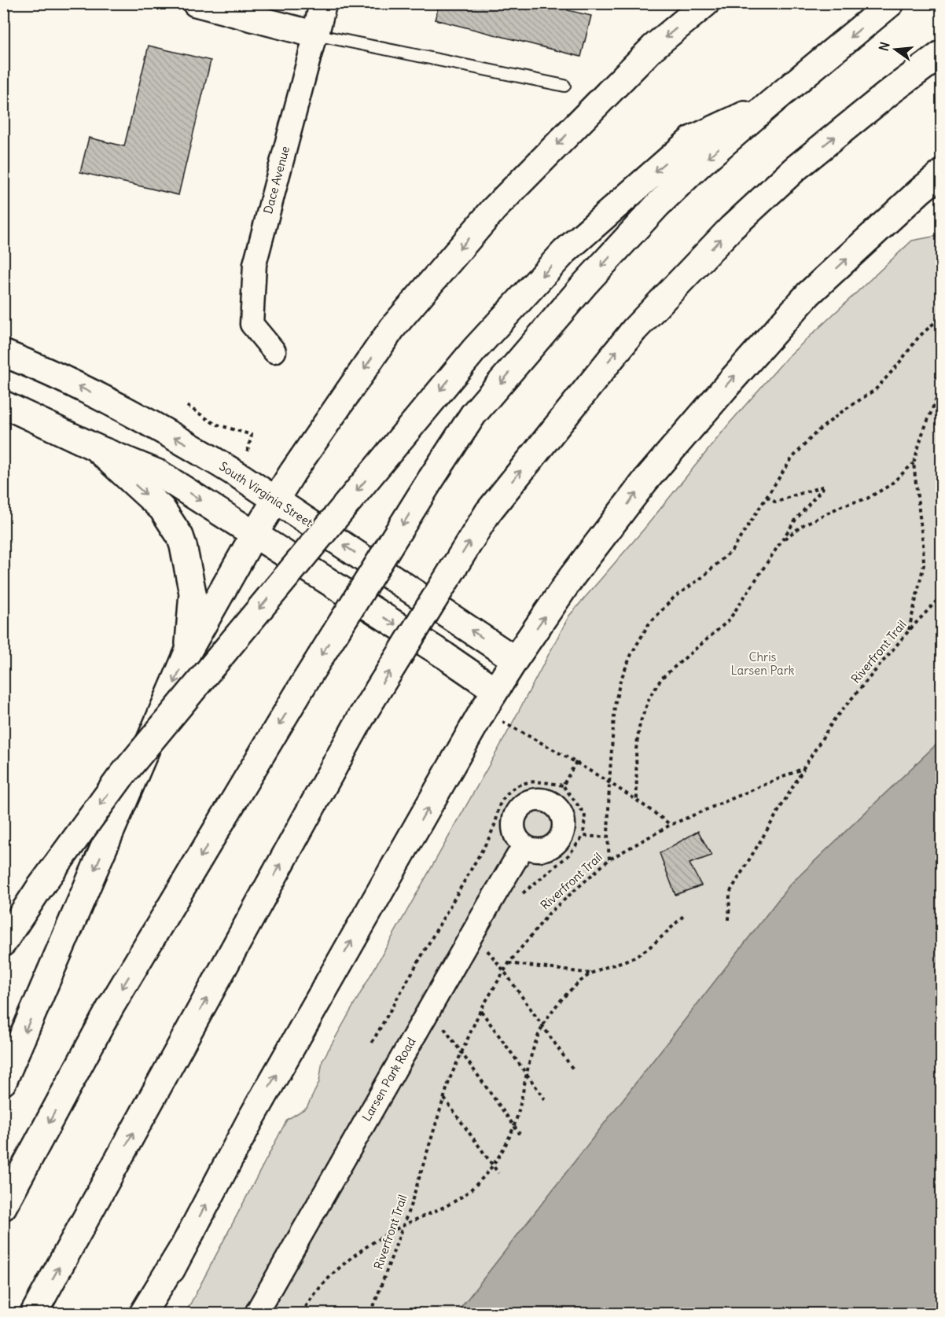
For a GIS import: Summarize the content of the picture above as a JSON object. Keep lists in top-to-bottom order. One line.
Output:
{"streets":{"main road":["Dace Avenue","South Virginia Street"],"street":["Larsen Park Road"],"path":["Riverfront Trail"]},"parks":["Chris Larsen Park"],"north":"left"}
